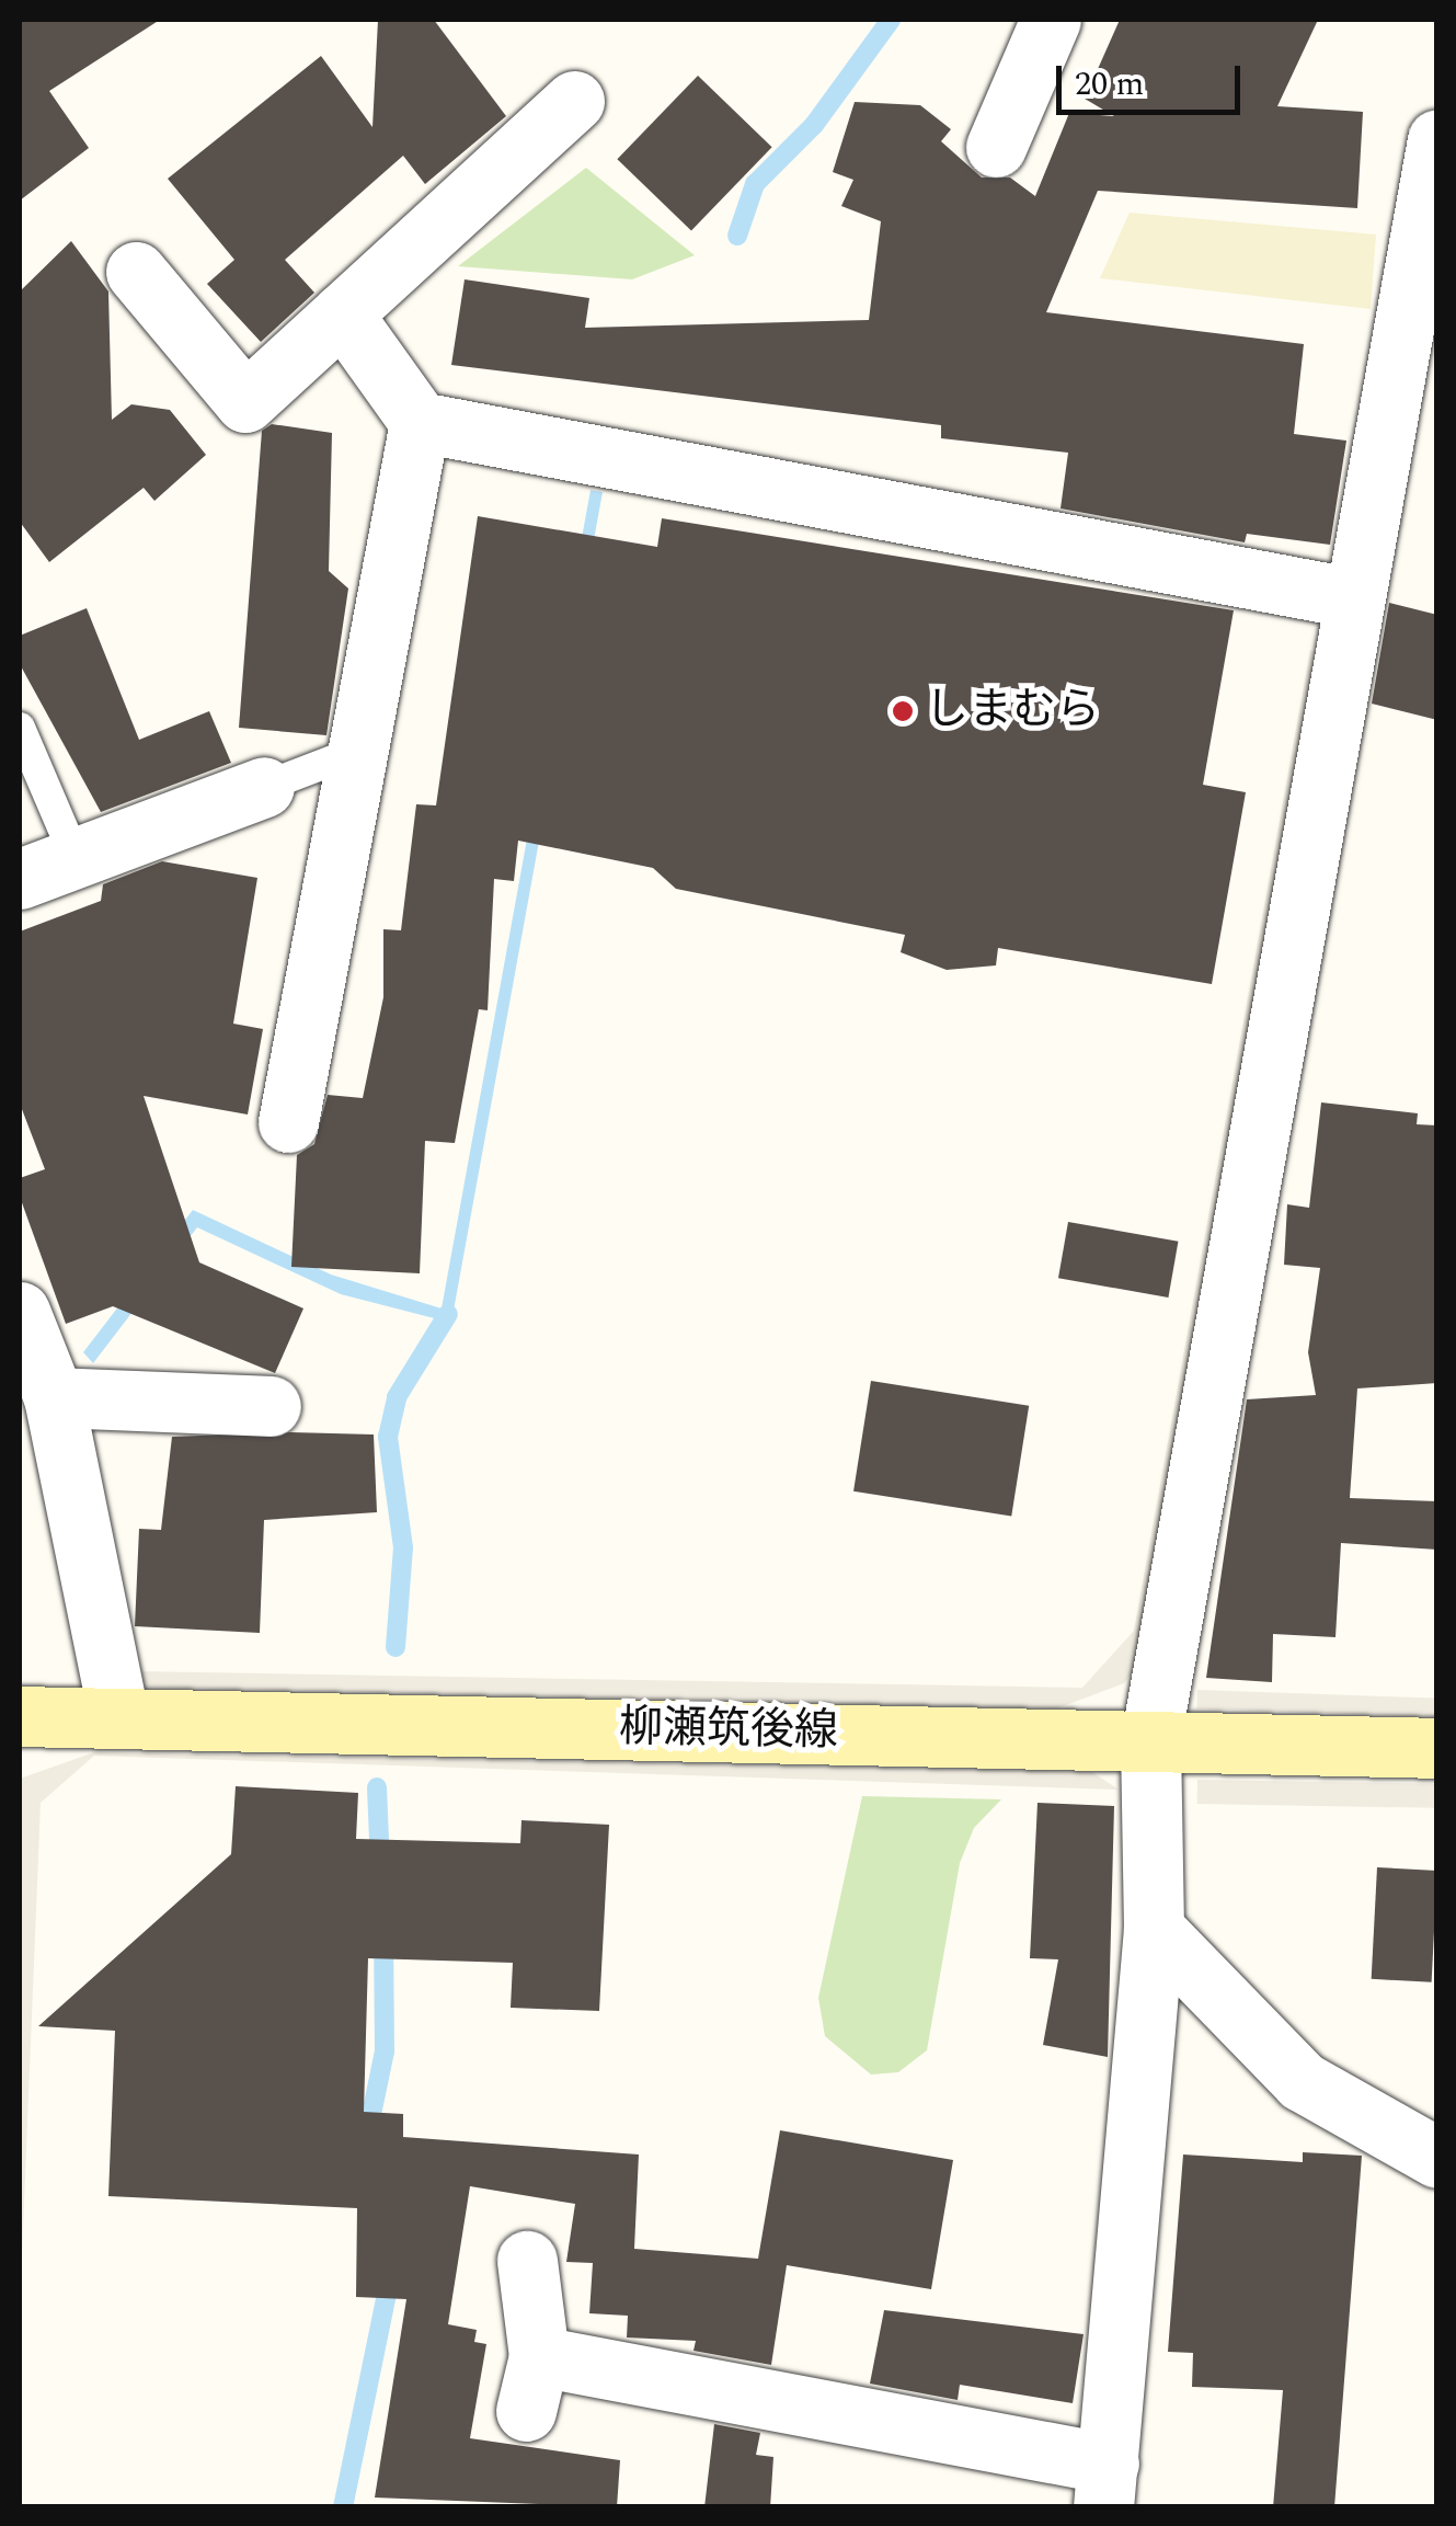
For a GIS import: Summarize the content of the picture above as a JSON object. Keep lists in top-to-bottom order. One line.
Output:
{"streets":{"main road":["柳瀬筑後線"]},"places":["しまむら"],"scale_bar":"20 m"}
